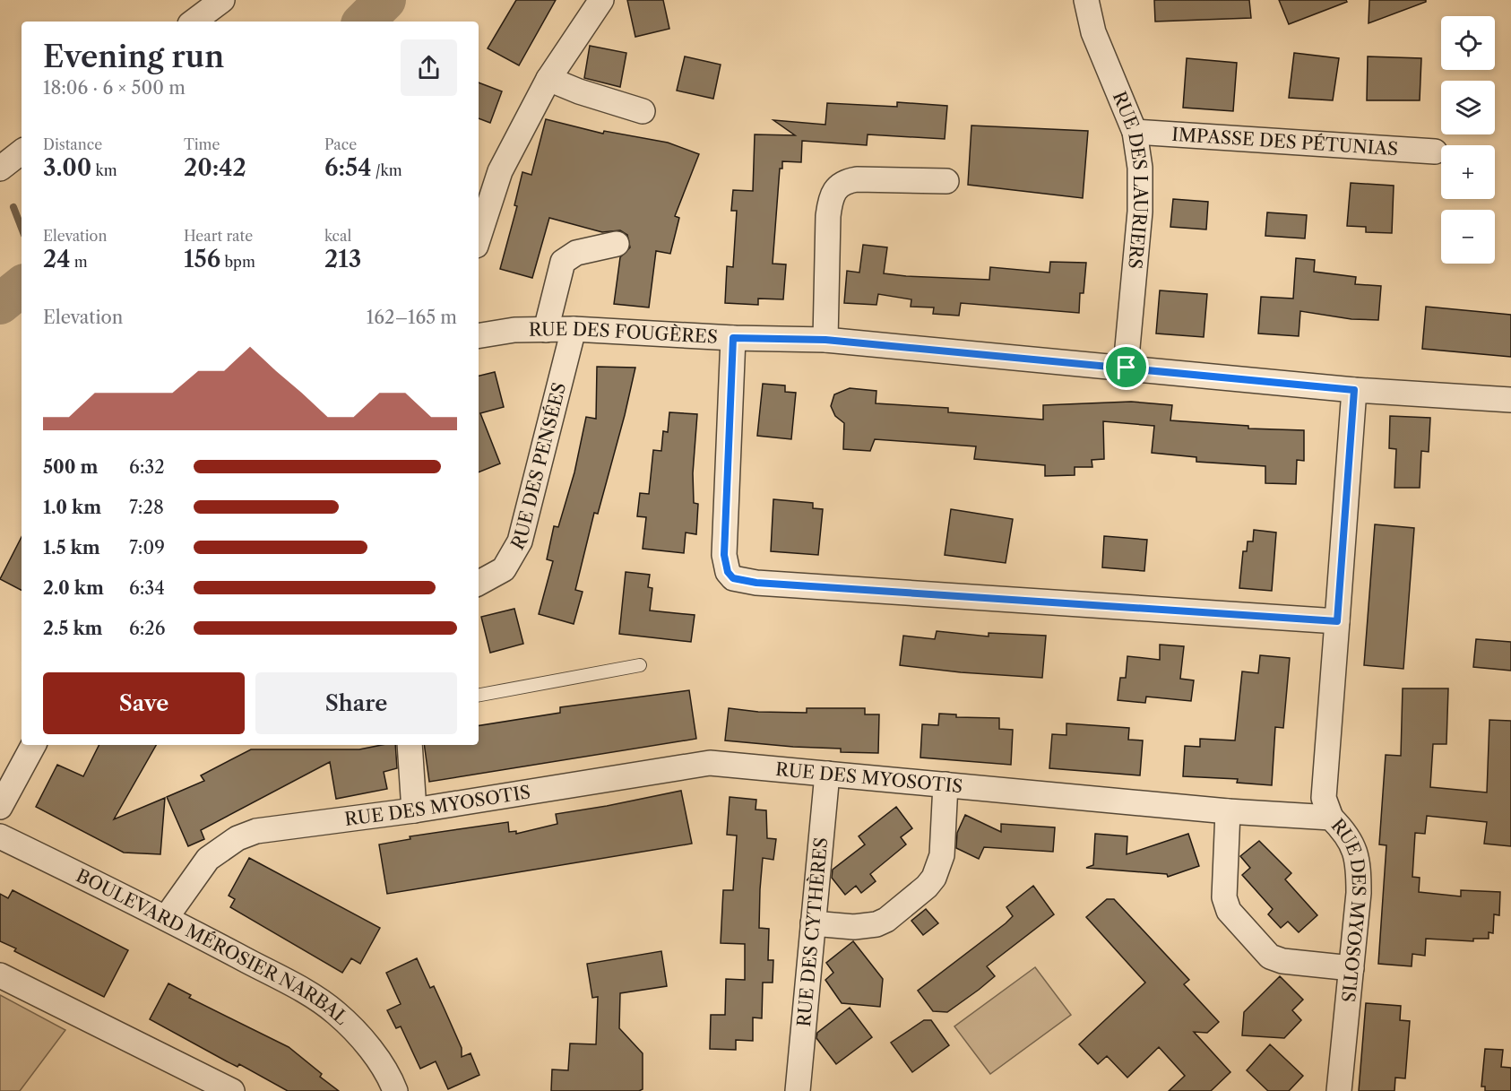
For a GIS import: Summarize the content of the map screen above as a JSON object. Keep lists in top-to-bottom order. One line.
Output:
{"streets":{"street":["IMPASSE DES PÉTUNIAS","RUE DES LAURIERS","RUE DES FOUGÈRES","RUE DES PENSÉES","RUE DES MYOSOTIS","RUE DES CYTHÈRES","BOULEVARD MÉROSIER NARBAL"]},"crossings":[["IMPASSE DES PÉTUNIAS","RUE DES LAURIERS"],["RUE DES LAURIERS","RUE DES FOUGÈRES"],["RUE DES FOUGÈRES","RUE DES PENSÉES"],["RUE DES MYOSOTIS","RUE DES CYTHÈRES"],["RUE DES MYOSOTIS","BOULEVARD MÉROSIER NARBAL"]],"page":{"map_buttons":["+","−"],"heading":["Evening run","18:06 · 6 × 500 m"],"stats":[["Distance","3.00 km"],["Time","20:42"],["Pace","6:54 /km"],["Elevation","24 m"],["Heart rate","156 bpm"],["kcal","213"]],"chart":["Elevation","162–165 m"],"list":[{"name":"500 m","note":"6:32"},{"name":"1.0 km","note":"7:28"},{"name":"1.5 km","note":"7:09"},{"name":"2.0 km","note":"6:34"},{"name":"2.5 km","note":"6:26"}],"buttons":["Save","Share"]}}
